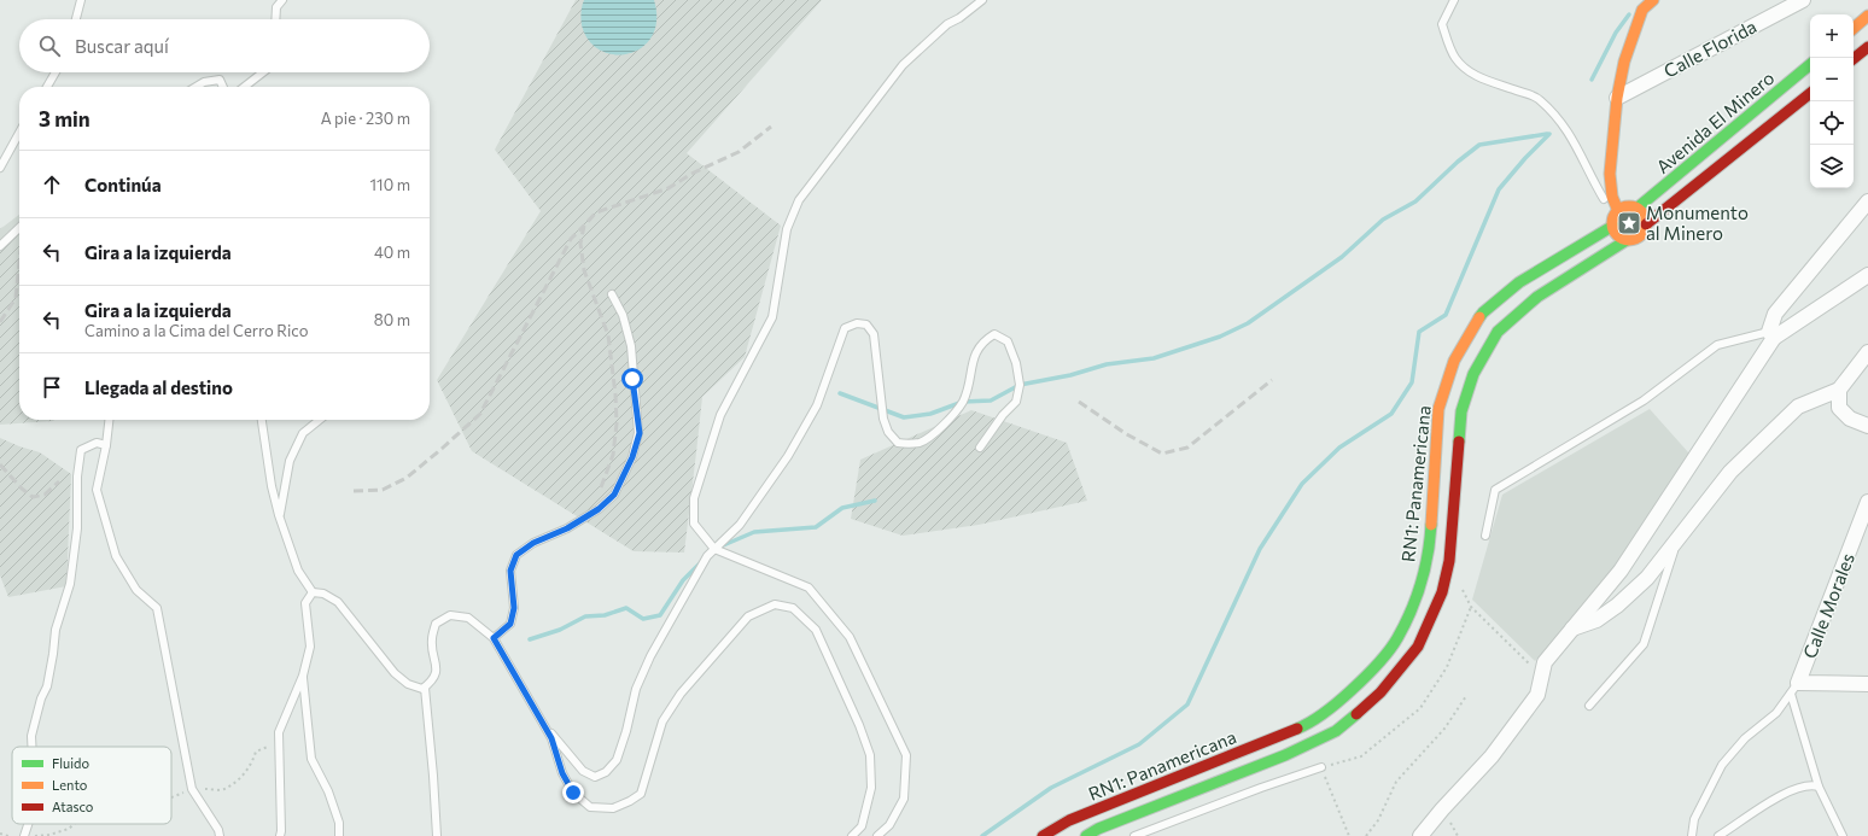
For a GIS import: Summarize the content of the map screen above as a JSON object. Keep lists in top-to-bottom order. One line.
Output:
{"streets":{"main road":["Avenida El Minero","RN1: Panamericana"],"street":["Calle Florida","Calle Morales"]},"crossings":[["Avenida El Minero","RN1: Panamericana"]],"places":{"place":["Monumento al Minero"]},"legend":["Fluido","Lento","Atasco"],"page":{"map_buttons":["+","−"],"search":"Buscar aquí","heading":["3 min","A pie · 230 m"],"list":[["Continúa","110 m"],["Gira a la izquierda","40 m"],["Gira a la izquierda","Camino a la Cima del Cerro Rico","80 m"],"Llegada al destino"]}}
